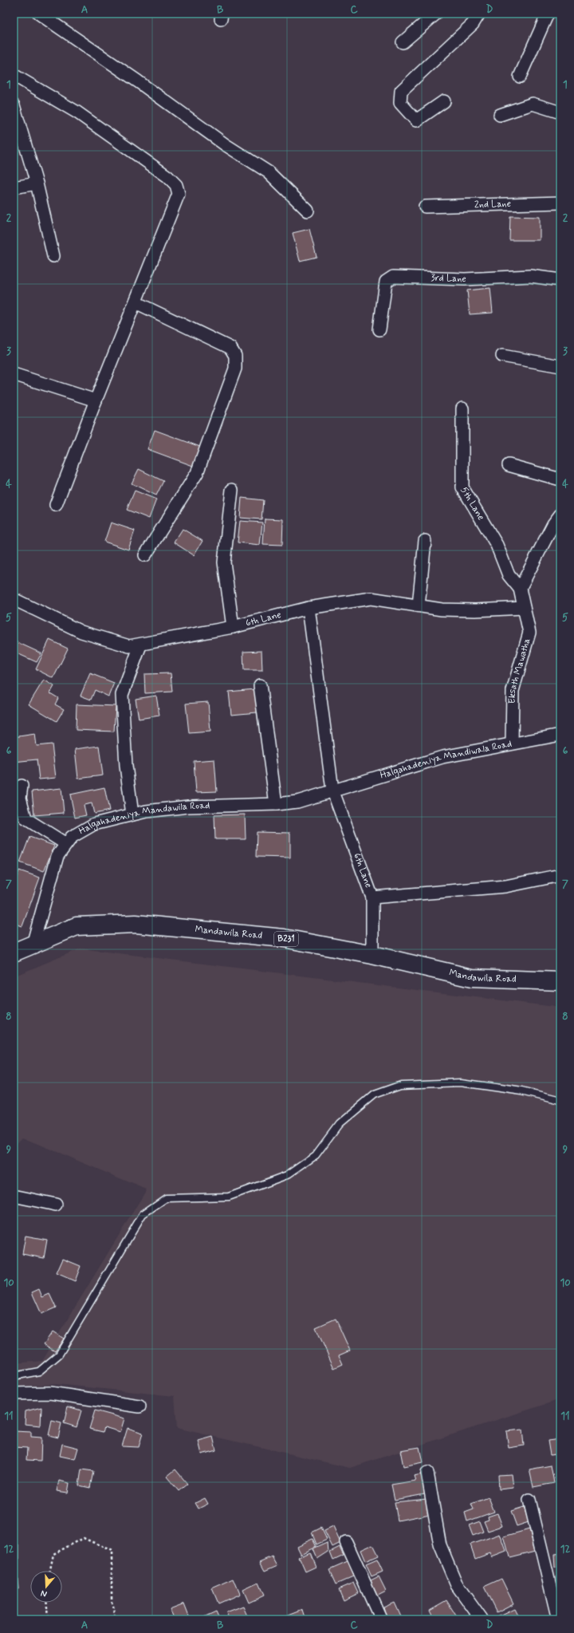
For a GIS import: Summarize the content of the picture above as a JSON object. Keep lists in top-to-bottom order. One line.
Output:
{"streets":{"main road":["Mandawila Road","B231"],"street":["2nd Lane","3rd Lane","5th Lane","6th Lane","Eksath Mawatha","Halgahadeniya Mandiwala Road","Halgahadeniya Mandawila Road"]},"crossings":[["5th Lane","Eksath Mawatha"],["6th Lane","Eksath Mawatha"],["6th Lane","Halgahadeniya Mandiwala Road"],["6th Lane","Halgahadeniya Mandawila Road"],["6th Lane","Mandawila Road"],["Eksath Mawatha","Halgahadeniya Mandiwala Road"],["Halgahadeniya Mandiwala Road","Halgahadeniya Mandawila Road"],["Halgahadeniya Mandawila Road","Mandawila Road"]],"north":"bottom","grid":{"columns":["A","B","C","D"],"rows":["1","2","3","4","5","6","7","8","9","10","11","12"]}}
